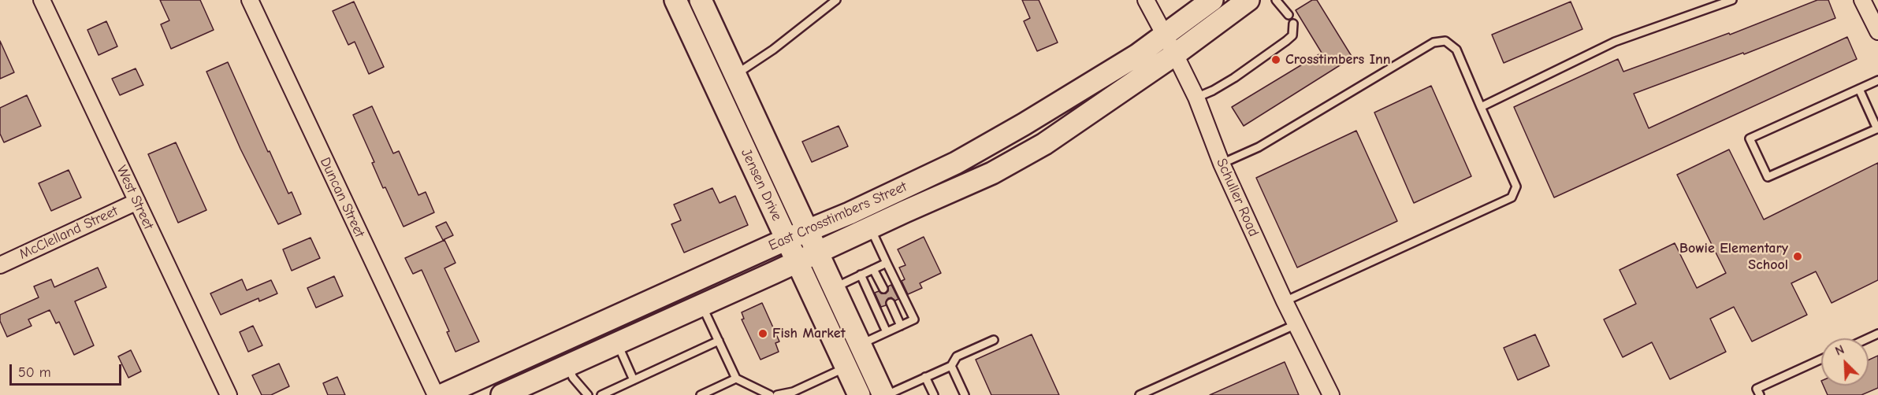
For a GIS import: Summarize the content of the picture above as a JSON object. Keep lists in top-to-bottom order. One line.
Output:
{"streets":{"main road":["Jensen Drive","East Crosstimbers Street"],"street":["West Street","Duncan Street","Schuller Road","McClelland Street"]},"crossings":[["Jensen Drive","East Crosstimbers Street"],["West Street","McClelland Street"],["Schuller Road","East Crosstimbers Street"]],"places":["Crosstimbers Inn","Bowie Elementary School","Fish Market"],"scale_bar":"50 m","north":"top left"}
